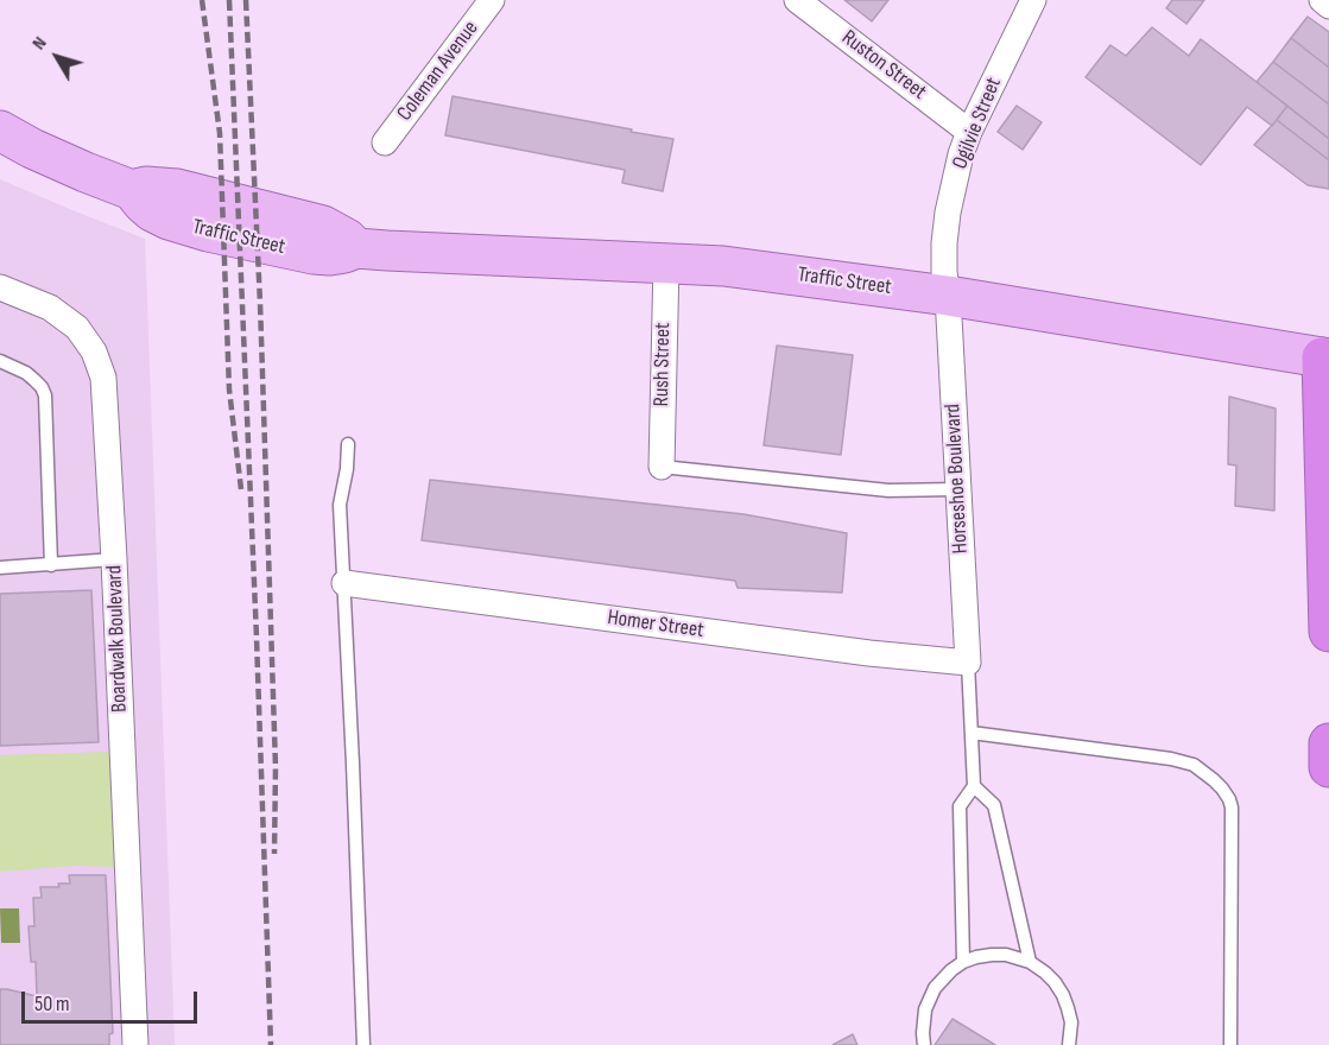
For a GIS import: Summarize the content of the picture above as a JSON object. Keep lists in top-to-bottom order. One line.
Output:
{"streets":{"main road":["Traffic Street"],"street":["Ruston Street","Coleman Avenue","Ogilvie Street","Rush Street","Horseshoe Boulevard","Homer Street","Boardwalk Boulevard"]},"crossings":[["Ruston Street","Ogilvie Street"],["Ogilvie Street","Traffic Street"],["Ogilvie Street","Horseshoe Boulevard"],["Traffic Street","Rush Street"],["Traffic Street","Horseshoe Boulevard"],["Horseshoe Boulevard","Homer Street"]],"scale_bar":"50 m","north":"top left"}
